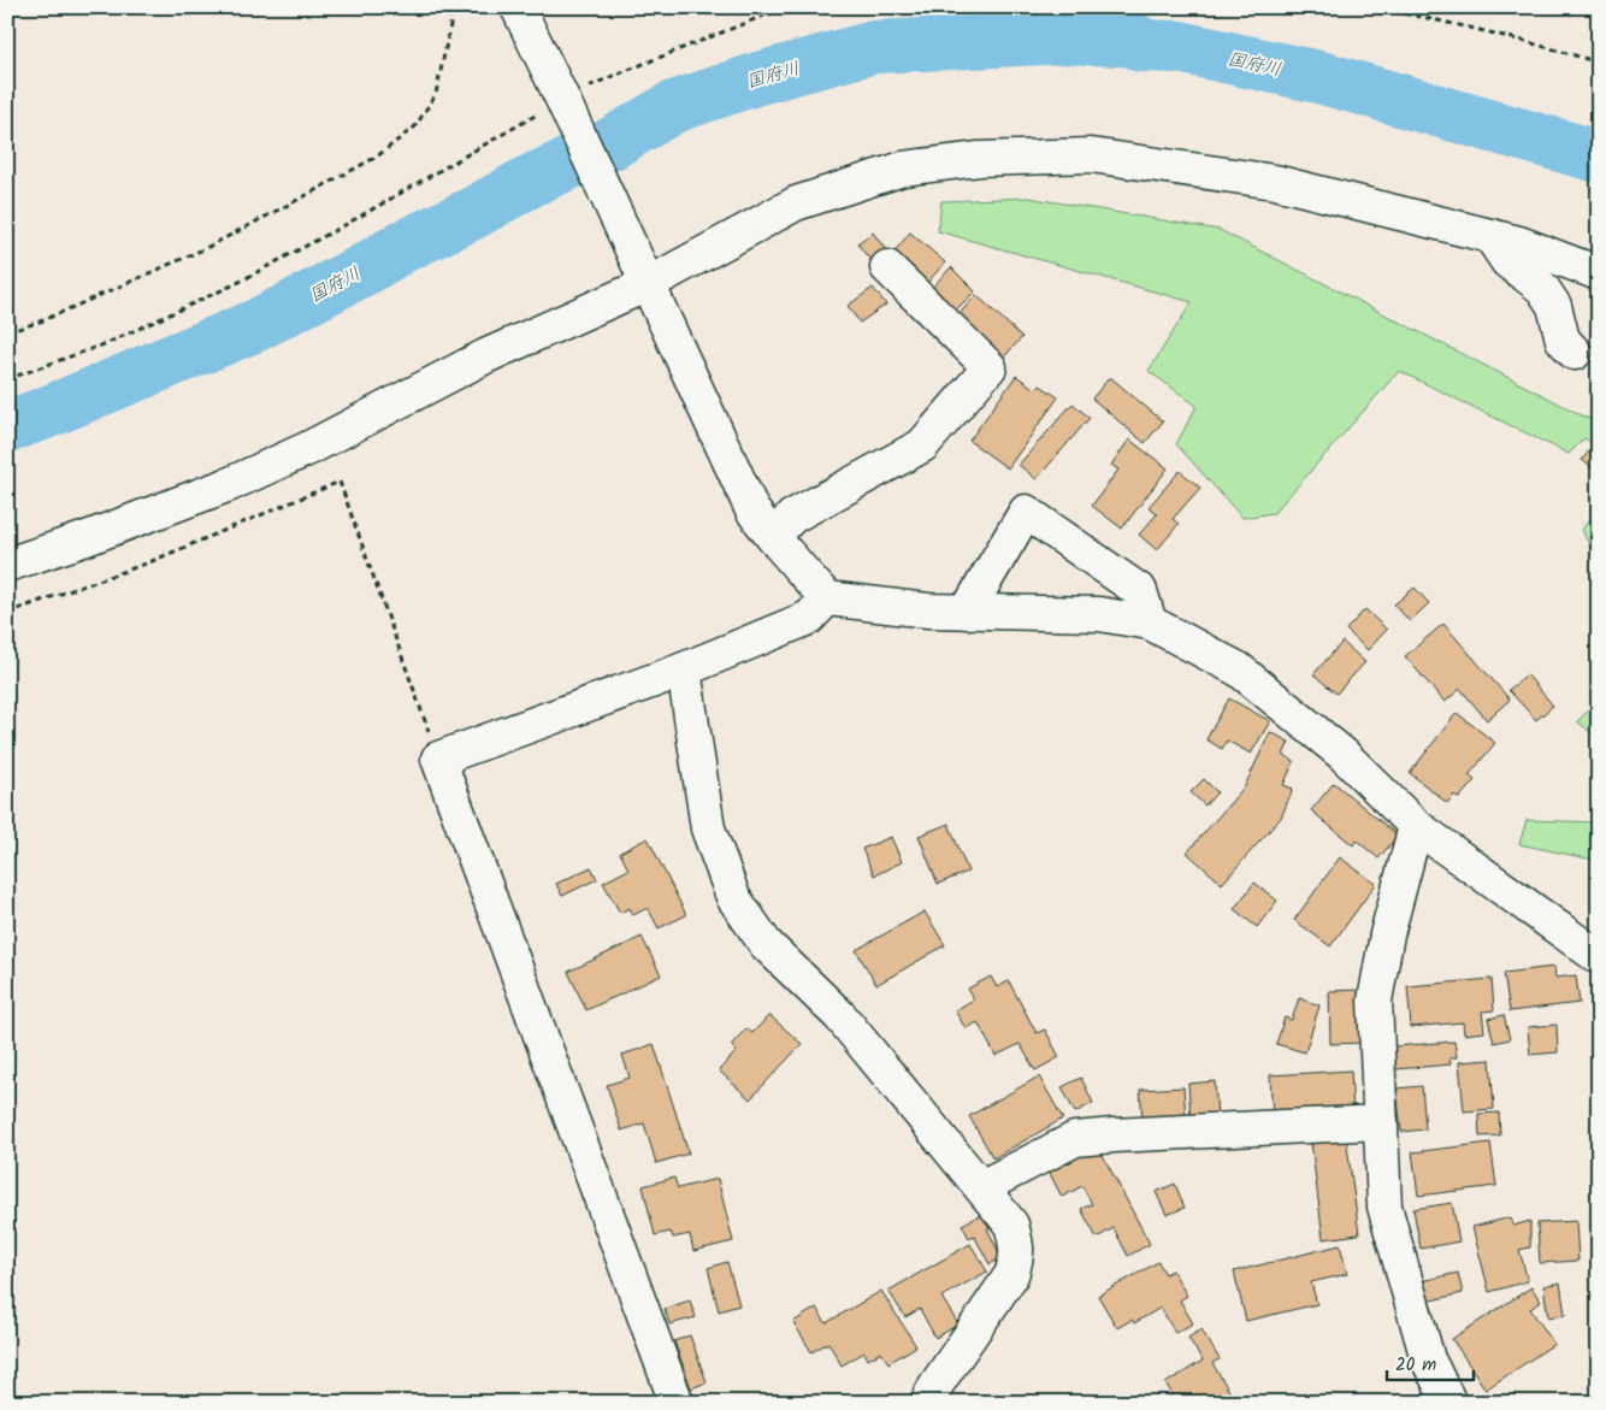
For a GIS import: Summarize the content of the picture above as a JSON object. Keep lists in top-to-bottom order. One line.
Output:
{"water":["国府川"],"scale_bar":"20 m"}
